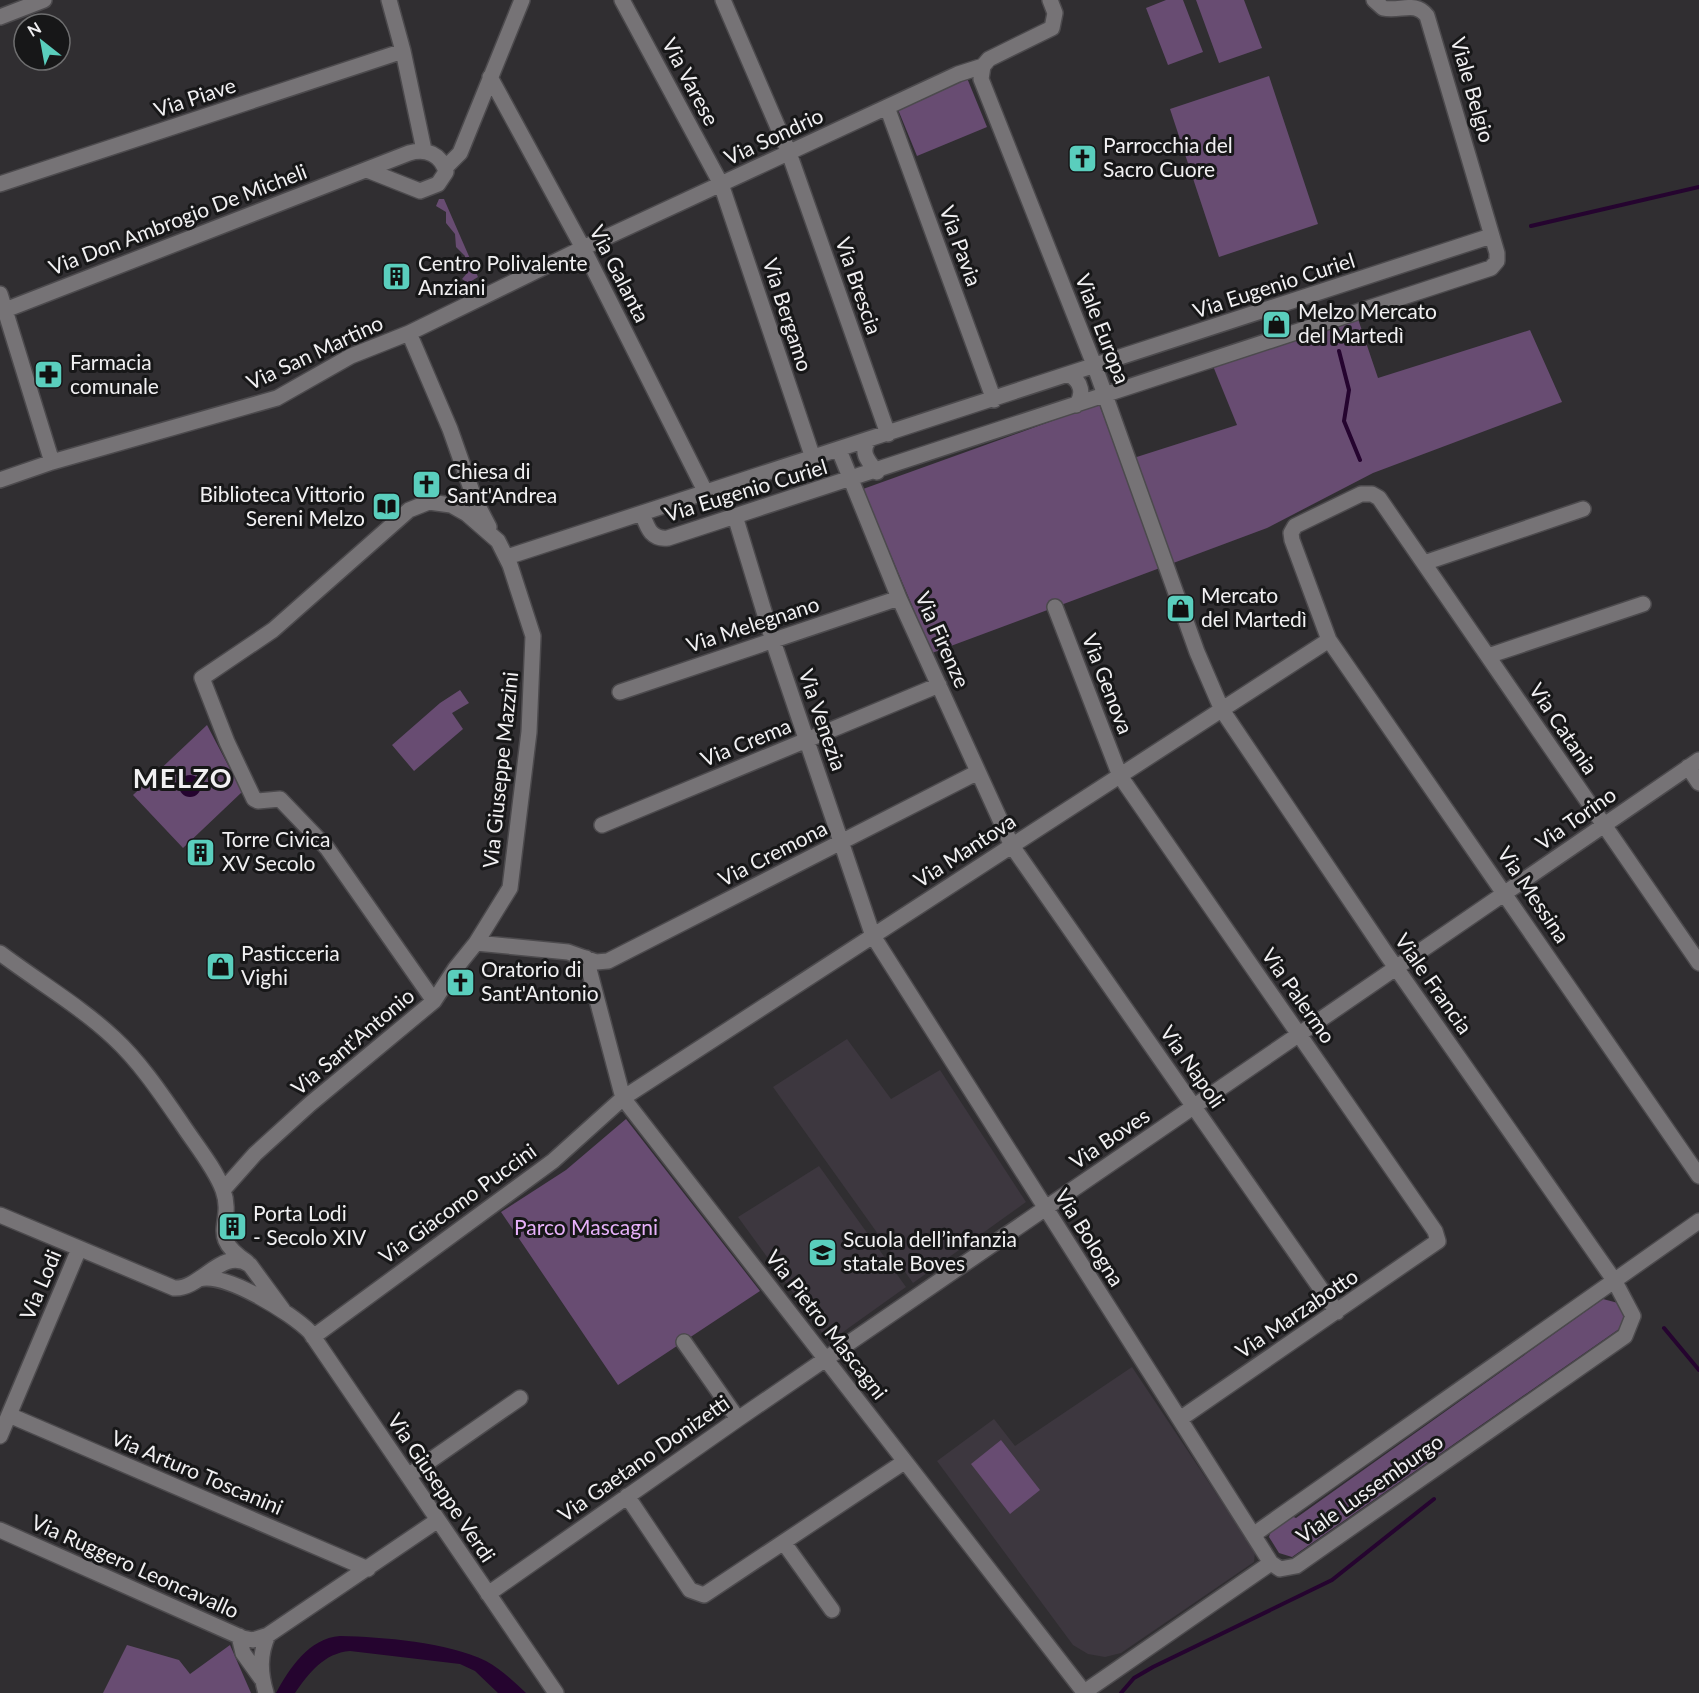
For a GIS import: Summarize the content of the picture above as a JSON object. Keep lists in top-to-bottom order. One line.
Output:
{"streets":{"street":["Via Varese","Viale Belgio","Via Piave","Via Sondrio","Via Don Ambrogio De Micheli","Via Pavia","Via Galanta","Via Brescia","Via Eugenio Curiel","Via Bergamo","Viale Europa","Via San Martino","Via Melegnano","Via Firenze","Via Genova","Via Venezia","Via Catania","Via Crema","Via Giuseppe Mazzini","Via Torino","Via Mantova","Via Cremona","Via Messina","Viale Francia","Via Palermo","Via Sant'Antonio","Via Napoli","Via Boves","Via Giacomo Puccini","Via Bologna","Via Lodi","Via Marzabotto","Via Pietro Mascagni","Via Gaetano Donizetti","Via Arturo Toscanini","Via Giuseppe Verdi","Viale Lussemburgo","Via Ruggero Leoncavallo"]},"crossings":[["Via Varese","Via Sondrio"],["Via Varese","Via Bergamo"],["Viale Belgio","Via Eugenio Curiel"],["Via Sondrio","Via Pavia"],["Via Sondrio","Via Galanta"],["Via Sondrio","Via Brescia"],["Via Sondrio","Via Bergamo"],["Via Sondrio","Viale Europa"],["Via Sondrio","Via San Martino"],["Via Pavia","Via Eugenio Curiel"],["Via Galanta","Via Eugenio Curiel"],["Via Galanta","Via San Martino"],["Via Brescia","Via Eugenio Curiel"],["Via Eugenio Curiel","Via Bergamo"],["Via Eugenio Curiel","Viale Europa"],["Via Eugenio Curiel","Via Firenze"],["Via Eugenio Curiel","Via Venezia"],["Via Eugenio Curiel","Via Giuseppe Mazzini"],["Viale Europa","Via Mantova"],["Viale Europa","Viale Francia"],["Via San Martino","Via Giuseppe Mazzini"],["Via Melegnano","Via Firenze"],["Via Melegnano","Via Venezia"],["Via Firenze","Via Crema"],["Via Firenze","Via Mantova"],["Via Firenze","Via Cremona"],["Via Firenze","Via Napoli"],["Via Genova","Via Mantova"],["Via Genova","Via Palermo"],["Via Venezia","Via Crema"],["Via Venezia","Via Mantova"],["Via Venezia","Via Cremona"],["Via Venezia","Via Bologna"],["Via Catania","Via Torino"],["Via Catania","Via Mantova"],["Via Catania","Via Messina"],["Via Giuseppe Mazzini","Via Cremona"],["Via Giuseppe Mazzini","Via Sant'Antonio"],["Via Torino","Via Messina"],["Via Torino","Viale Francia"],["Via Torino","Via Palermo"],["Via Torino","Via Boves"],["Via Mantova","Via Messina"],["Via Mantova","Viale Francia"],["Via Mantova","Via Palermo"],["Via Mantova","Via Napoli"],["Via Mantova","Via Giacomo Puccini"],["Via Mantova","Via Bologna"],["Via Mantova","Via Pietro Mascagni"],["Via Cremona","Via Pietro Mascagni"],["Viale Francia","Viale Lussemburgo"],["Via Palermo","Via Boves"],["Via Palermo","Via Marzabotto"],["Via Napoli","Via Boves"],["Via Napoli","Via Marzabotto"],["Via Boves","Via Bologna"],["Via Boves","Via Pietro Mascagni"],["Via Boves","Via Gaetano Donizetti"],["Via Giacomo Puccini","Via Pietro Mascagni"],["Via Giacomo Puccini","Via Giuseppe Verdi"],["Via Bologna","Via Marzabotto"],["Via Bologna","Viale Lussemburgo"],["Via Lodi","Via Arturo Toscanini"],["Via Pietro Mascagni","Via Gaetano Donizetti"],["Via Gaetano Donizetti","Via Giuseppe Verdi"]],"districts":["MELZO"],"parks":["Parco Mascagni"],"places":{"church":["Parrocchia del Sacro Cuore","Chiesa di Sant'Andrea","Oratorio di Sant'Antonio"],"building":["Centro Polivalente Anziani","Torre Civica XV Secolo","Porta Lodi - Secolo XIV"],"shop":["Melzo Mercato del Martedì","Mercato del Martedì","Pasticceria Vighi"],"pharmacy":["Farmacia comunale"],"library":["Biblioteca Vittorio Sereni Melzo"],"school or university":["Scuola dell’infanzia statale Boves"]},"north":"top left"}
